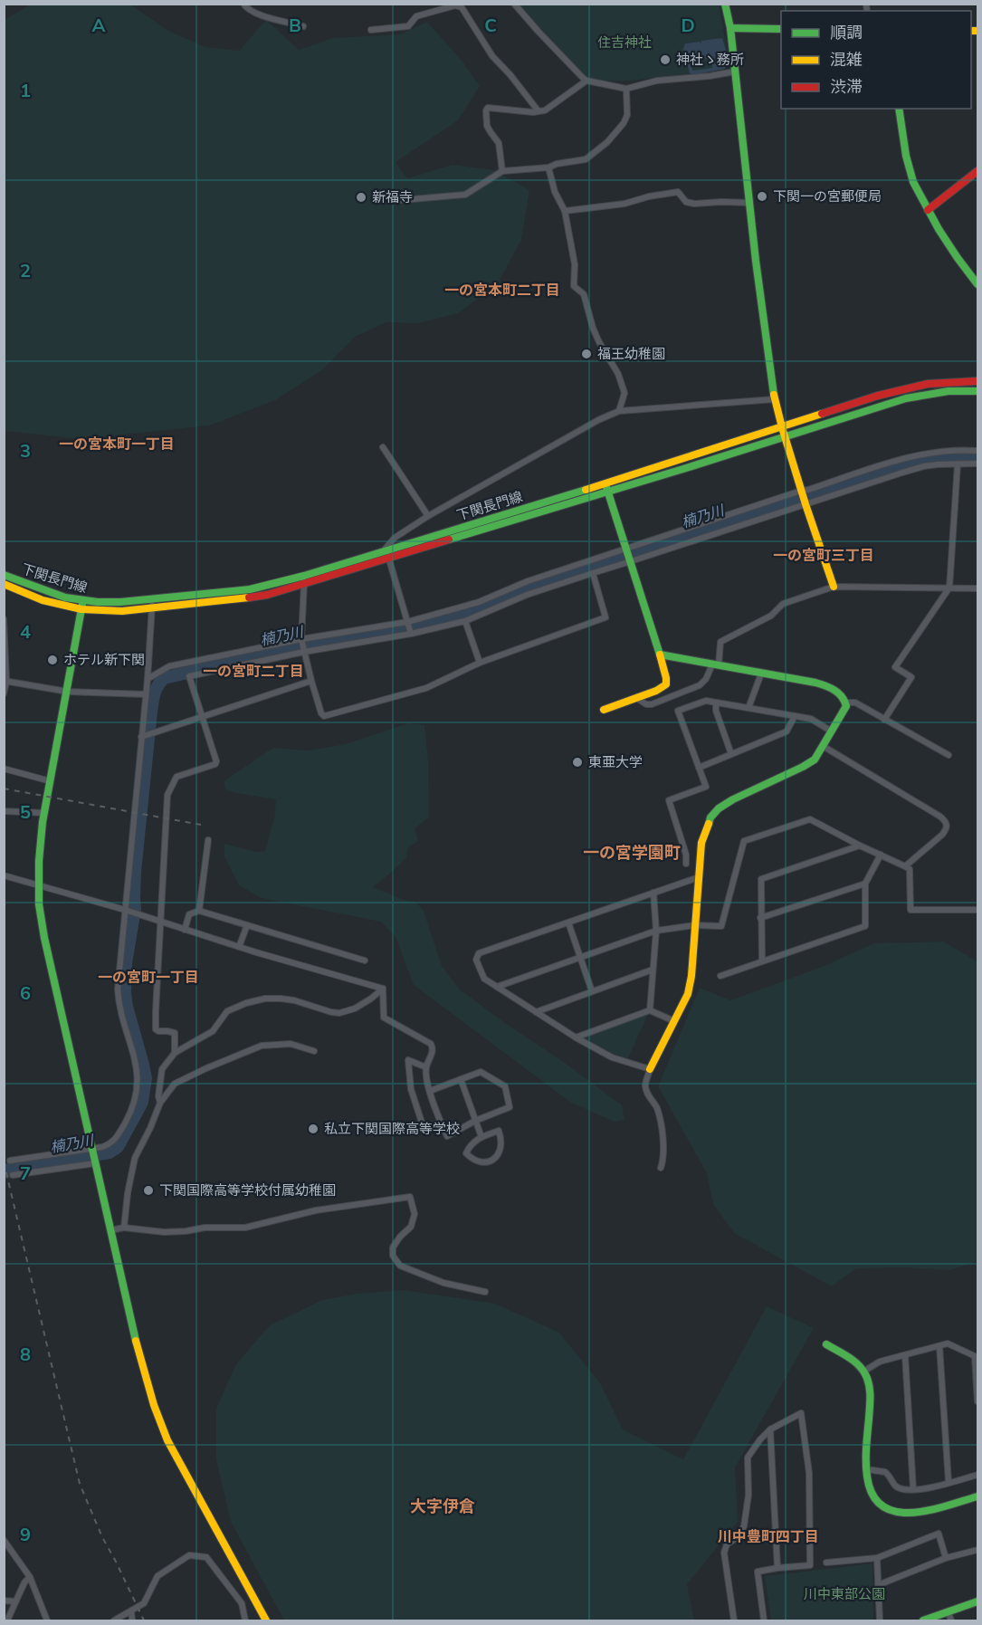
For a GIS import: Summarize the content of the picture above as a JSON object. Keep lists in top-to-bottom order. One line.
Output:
{"streets":{"street":["下関長門線"]},"districts":["一の宮本町二丁目","一の宮本町一丁目","一の宮町三丁目","一の宮町二丁目","一の宮学園町","一の宮町一丁目","大字伊倉","川中豊町四丁目"],"water":["楠乃川"],"parks":["住吉神社","川中東部公園"],"places":["神社ゝ務所","下関一の宮郵便局","新福寺","福王幼稚園","ホテル新下関","東亜大学","私立下関国際高等学校","下関国際高等学校付属幼稚園"],"legend":["順調","混雑","渋滞"],"grid":{"columns":["A","B","C","D"],"rows":["1","2","3","4","5","6","7","8","9"]}}
